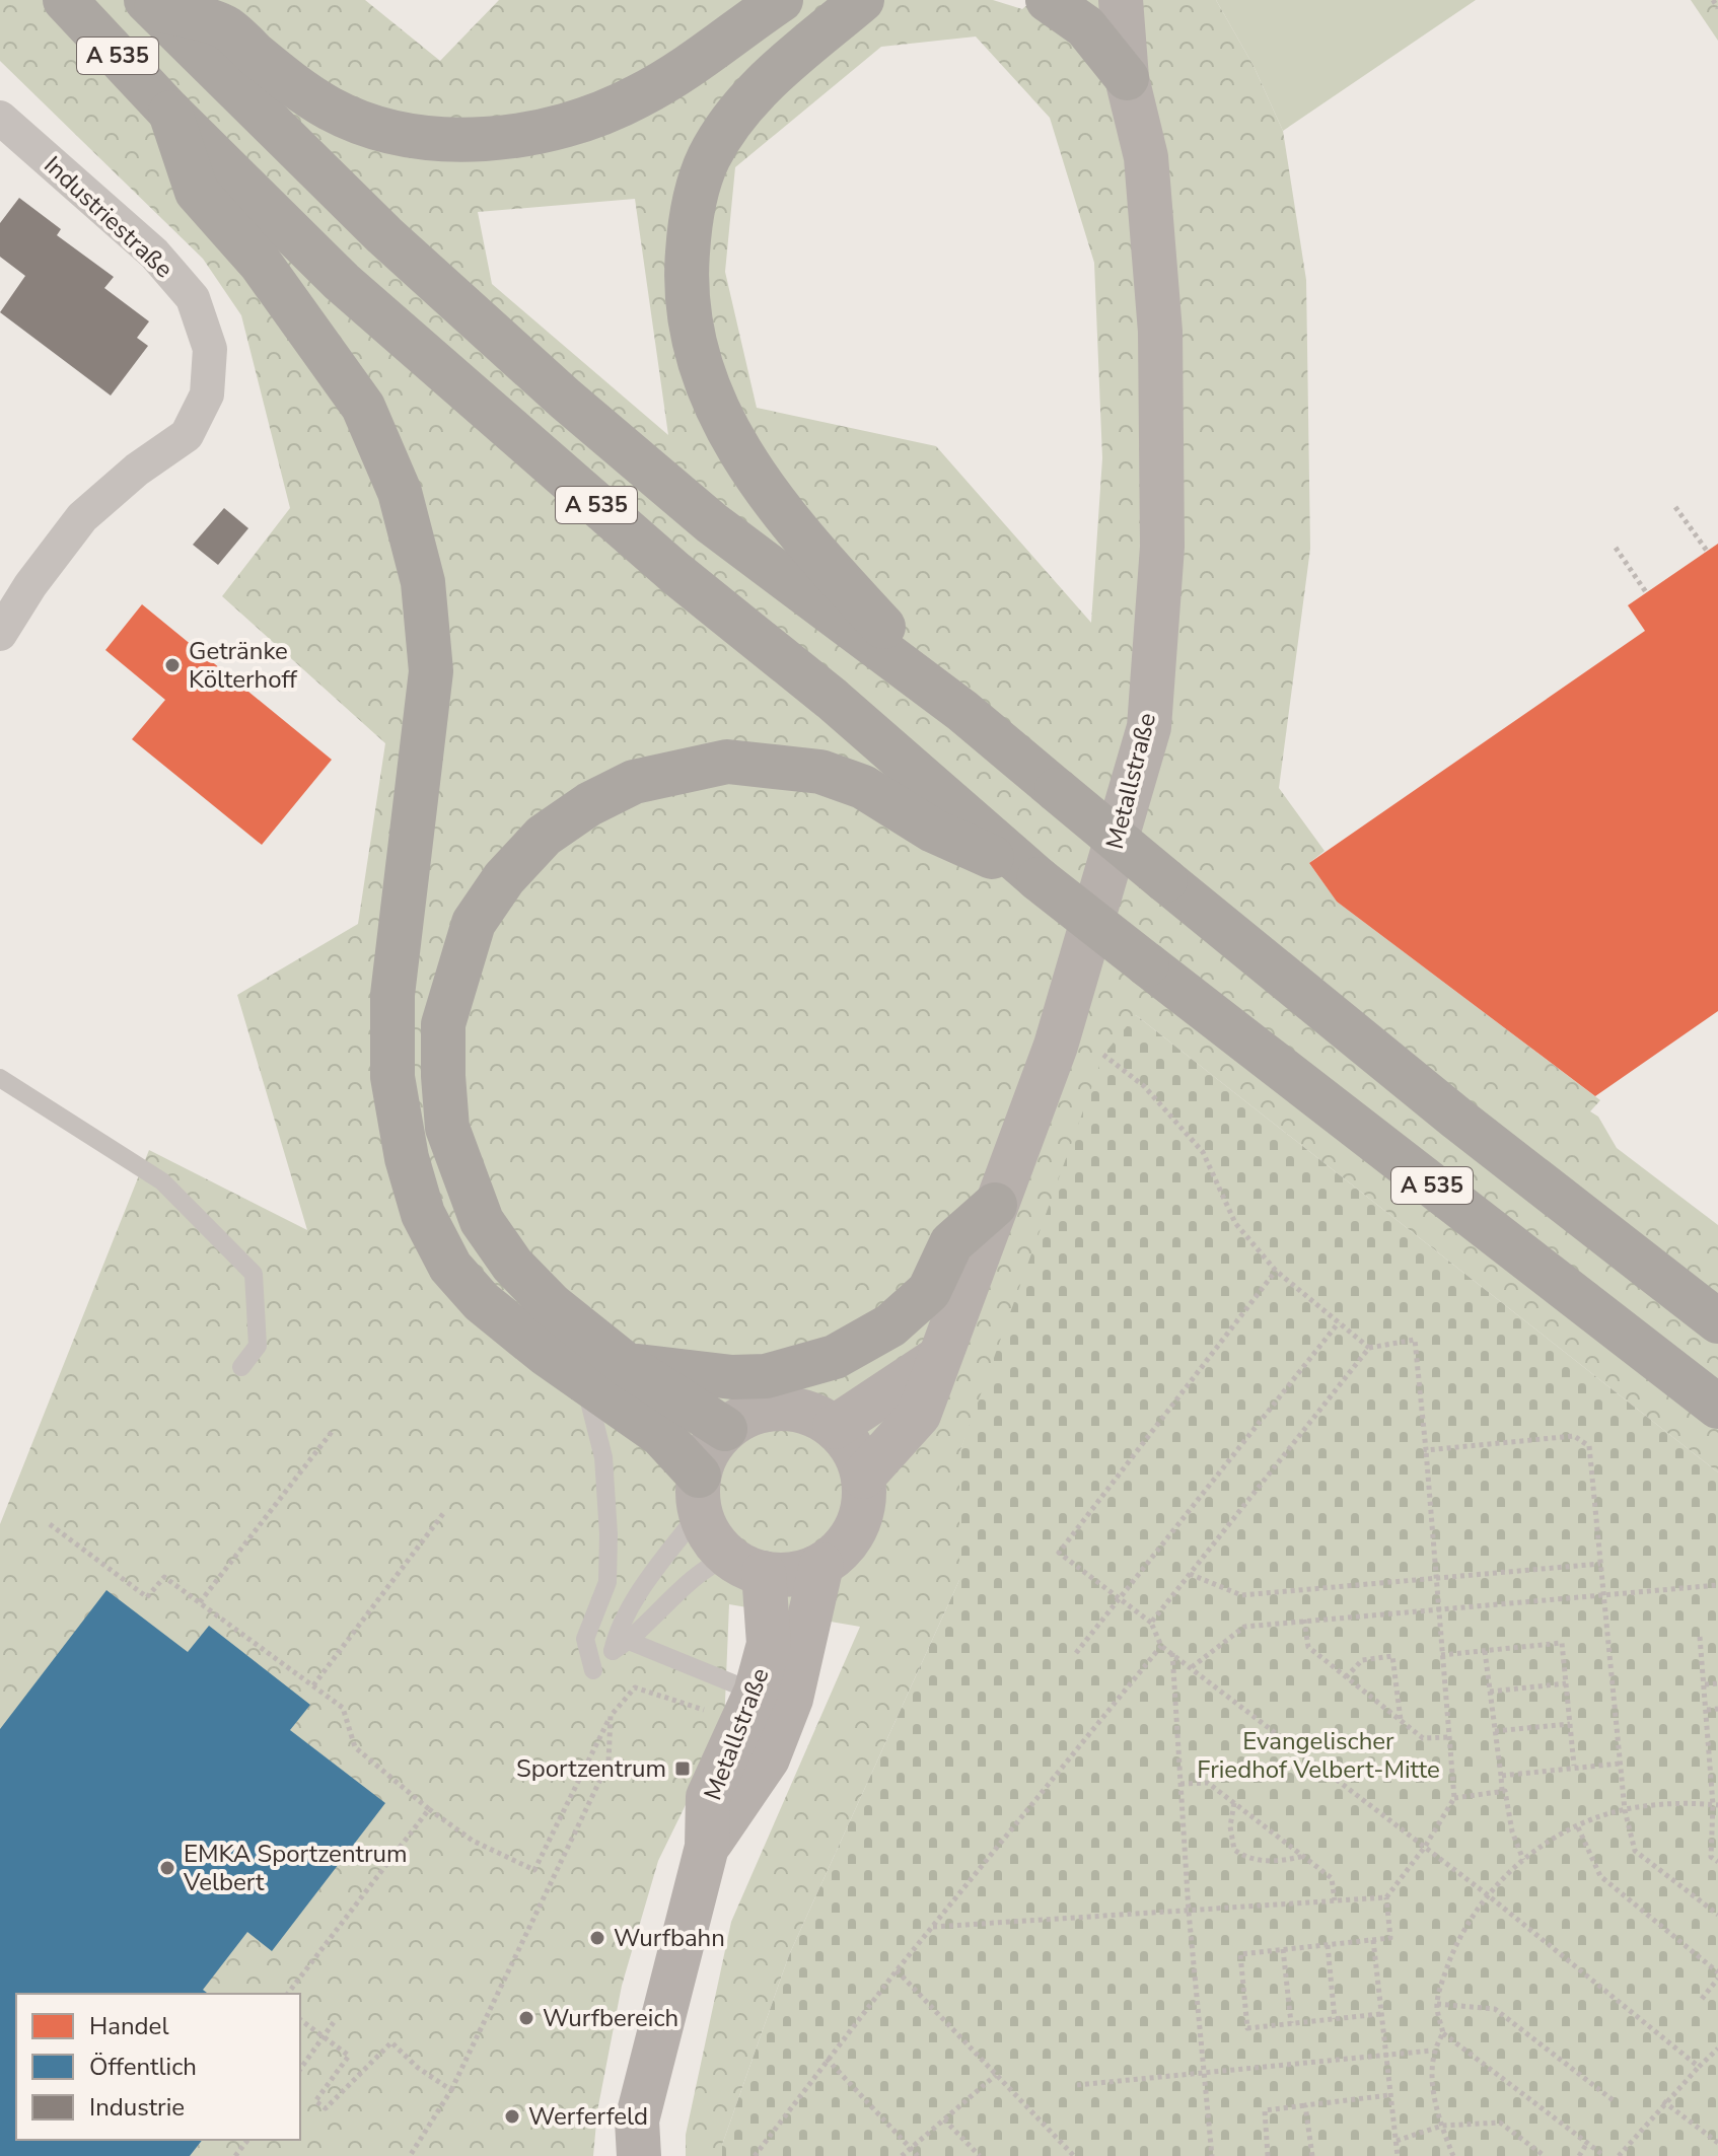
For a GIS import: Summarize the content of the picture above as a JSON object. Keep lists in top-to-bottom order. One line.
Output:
{"streets":{"highway":["A 535"],"main road":["Metallstraße"],"street":["Industriestraße"]},"parks":["Evangelischer Friedhof Velbert-Mitte"],"places":{"other":["Getränke Költerhoff","EMKA Sportzentrum Velbert","Wurfbahn","Wurfbereich","Werferfeld"],"transit":["Sportzentrum"]},"legend":["Handel","Öffentlich","Industrie"]}
